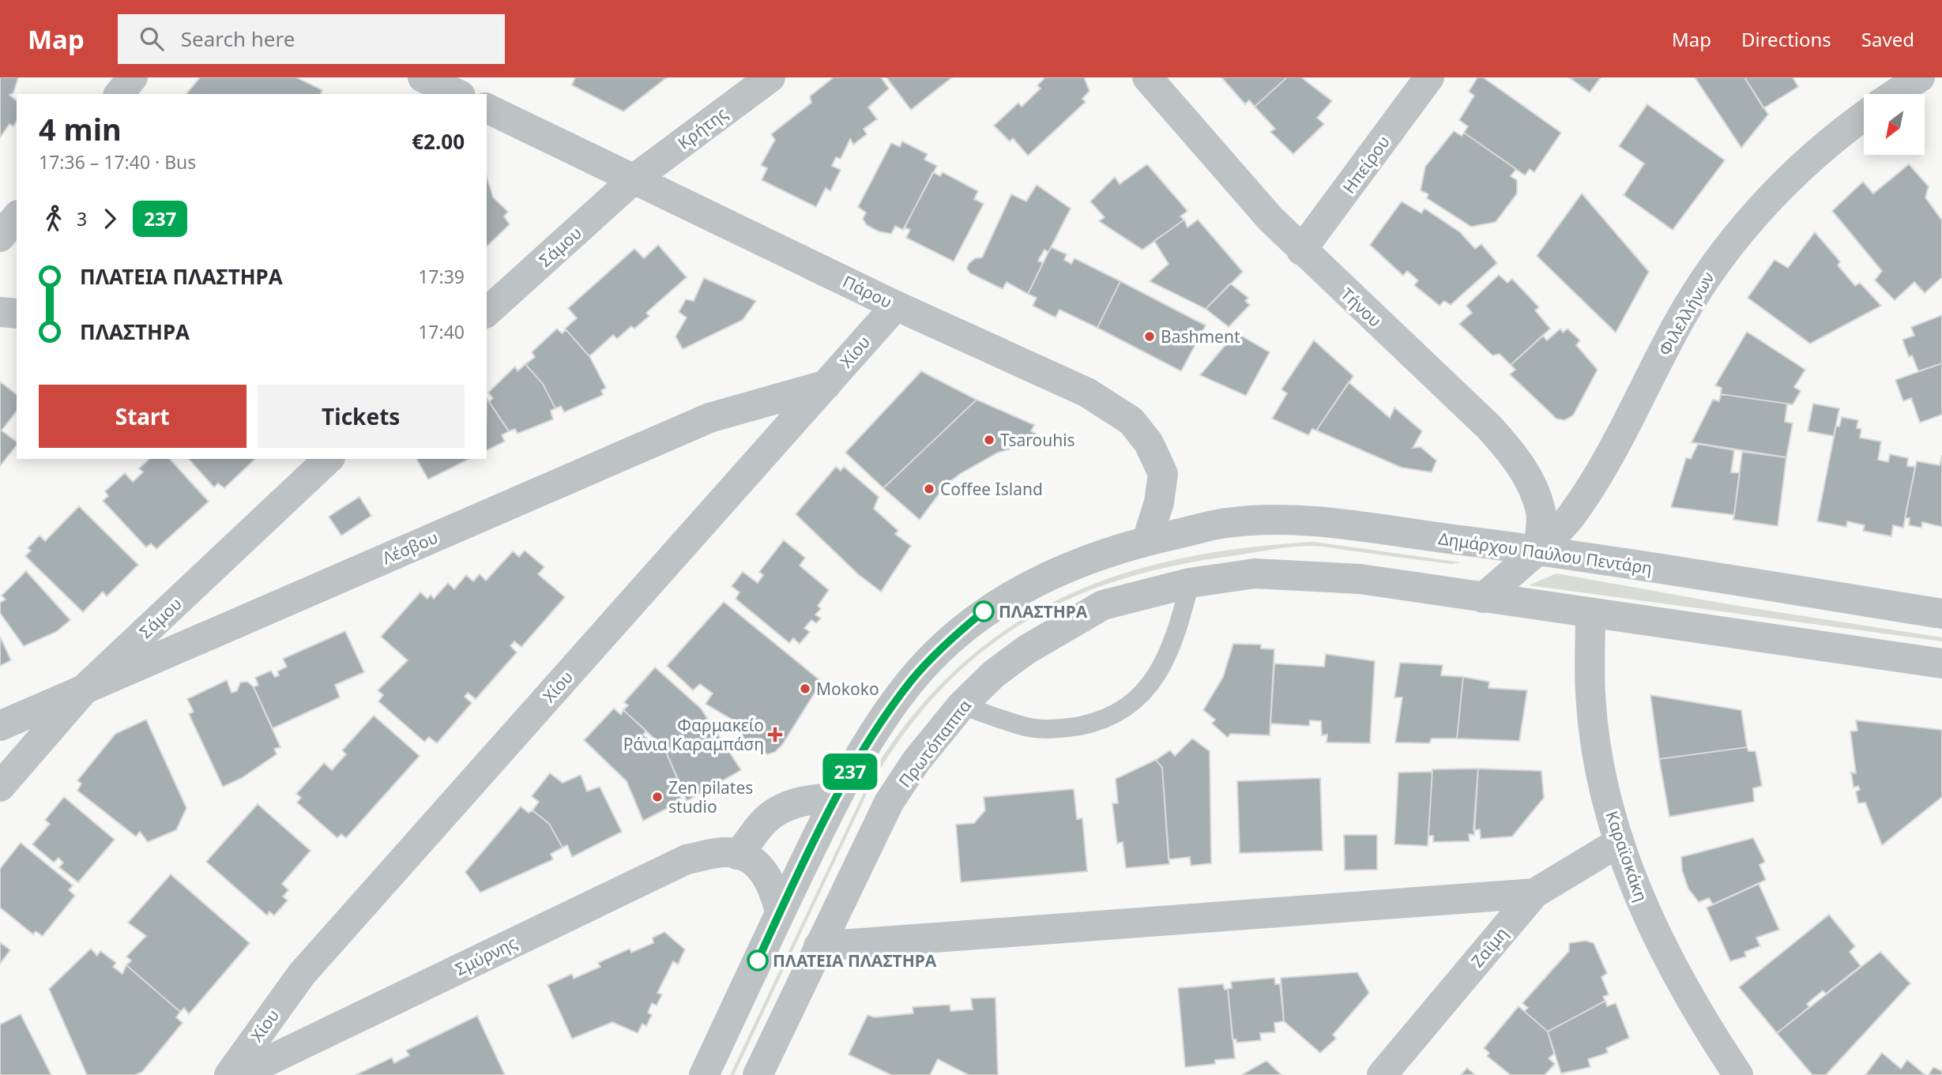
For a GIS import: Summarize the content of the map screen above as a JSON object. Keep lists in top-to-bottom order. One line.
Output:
{"streets":{"street":["Κρήτης","Ηπείρου","Σάμου","Πάρου","Τήνου","Φιλελλήνων","Χίου","Λέσβου","Δημάρχου Παύλου Πεντάρη","Πρωτόπαππα","Καραϊσκάκη","Ζαΐμη","Σμύρνης"]},"crossings":[["Κρήτης","Σάμου"],["Κρήτης","Πάρου"],["Ηπείρου","Τήνου"],["Σάμου","Πάρου"],["Σάμου","Λέσβου"],["Πάρου","Χίου"],["Πάρου","Δημάρχου Παύλου Πεντάρη"],["Τήνου","Φιλελλήνων"],["Τήνου","Δημάρχου Παύλου Πεντάρη"],["Φιλελλήνων","Δημάρχου Παύλου Πεντάρη"],["Χίου","Λέσβου"],["Καραϊσκάκη","Ζαΐμη"]],"places":{"other":["Bashment","Tsarouhis","Coffee Island","ΠΛΑΣΤΗΡΑ","Mokoko","Zen pilates studio","ΠΛΑΤΕΙΑ ΠΛΑΣΤΗΡΑ"],"health":["Φαρμακείο Ράνια Καραμπάση"]},"lines":["bus line 237"],"north":"bottom left","page":{"header":"Map","search":"Search here","nav":["Map","Directions","Saved"],"on_map":"237","heading":["4 min","17:36 – 17:40 · Bus","€2.00"],"legs":["3","237"],"list":[{"name":"ΠΛΑΤΕΙΑ ΠΛΑΣΤΗΡΑ","value":"17:39"},{"name":"ΠΛΑΣΤΗΡΑ","value":"17:40"}],"buttons":["Start","Tickets"]}}
